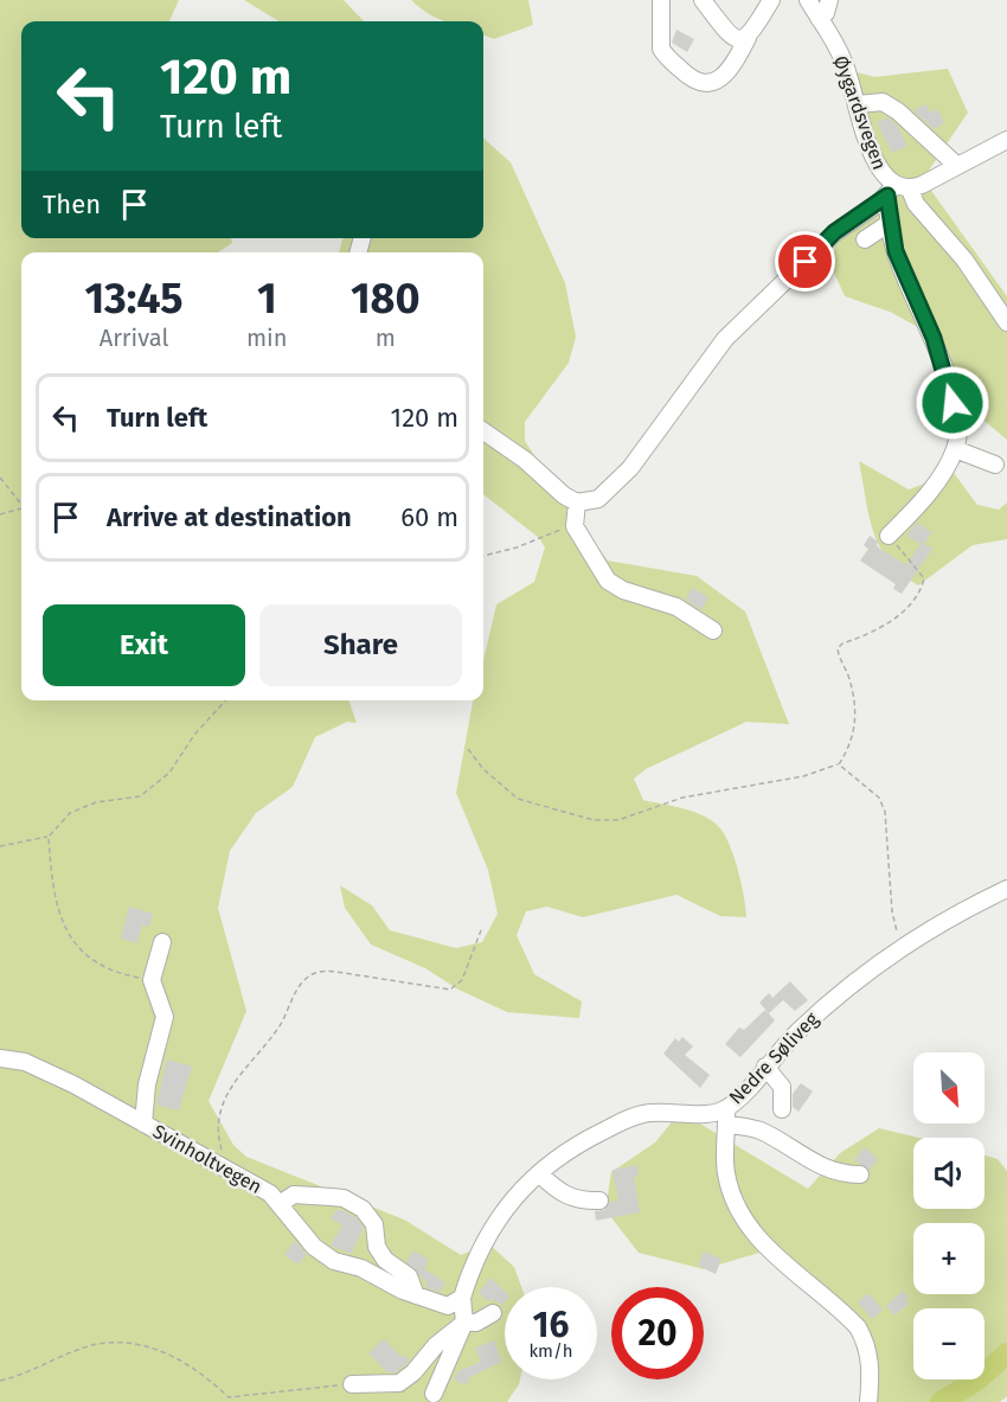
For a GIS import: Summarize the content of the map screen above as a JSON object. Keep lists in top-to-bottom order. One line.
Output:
{"streets":{"street":["Øygardsvegen","Nedre Søliveg","Svinholtvegen"]},"north":"bottom right","page":{"turn":["120 m","Turn left"],"then":"Then","eta":["13:45","Arrival","1","min","180","m"],"list":[{"name":"Turn left","value":"120 m"},{"name":"Arrive at destination","value":"60 m"}],"buttons":["Exit","Share"],"map_buttons":["+","−"],"speed":"16 km/h","limit":"20"}}
